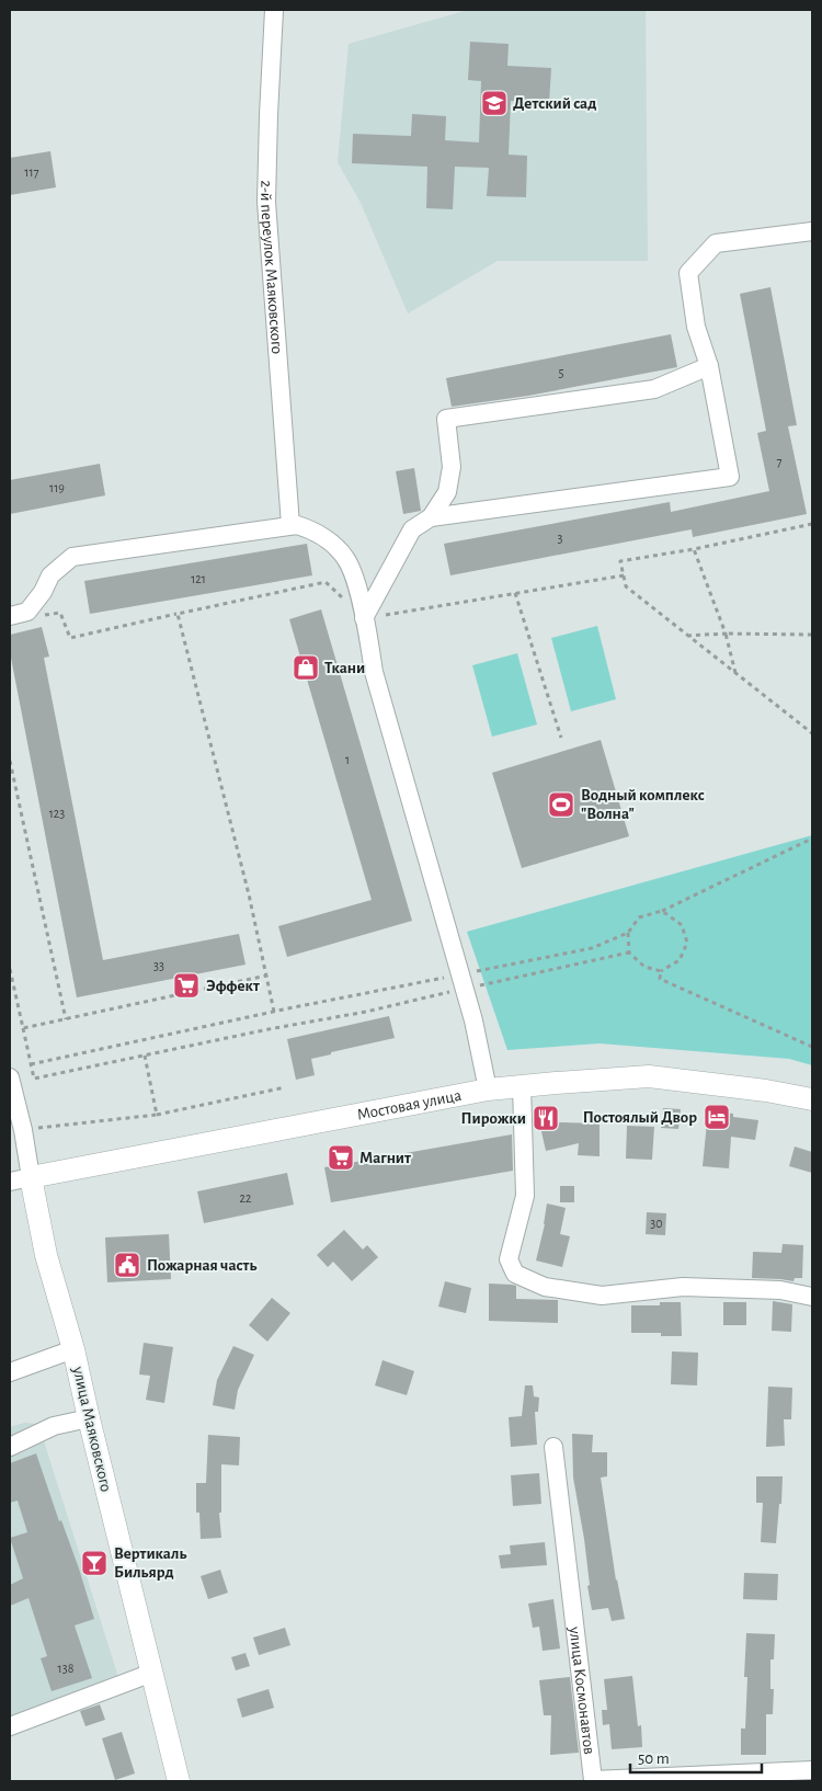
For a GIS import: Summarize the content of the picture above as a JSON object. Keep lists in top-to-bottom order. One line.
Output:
{"streets":{"main road":["Мостовая улица","улица Маяковского"],"street":["2-й переулок Маяковского","улица Космонавтов"]},"crossings":[["Мостовая улица","улица Маяковского"]],"places":{"school or university":["Детский сад"],"shop":["Ткани"],"sports":["Водный комплекс \"Волна\""],"supermarket":["Эффект","Магнит"],"hotel":["Постоялый Двор"],"restaurant":["Пирожки"],"public building":["Пожарная часть"],"bar":["Вертикаль Бильярд"]},"house_numbers":["117","5","7","119","3","121","1","123","33","22","30","138"],"scale_bar":"50 m"}
